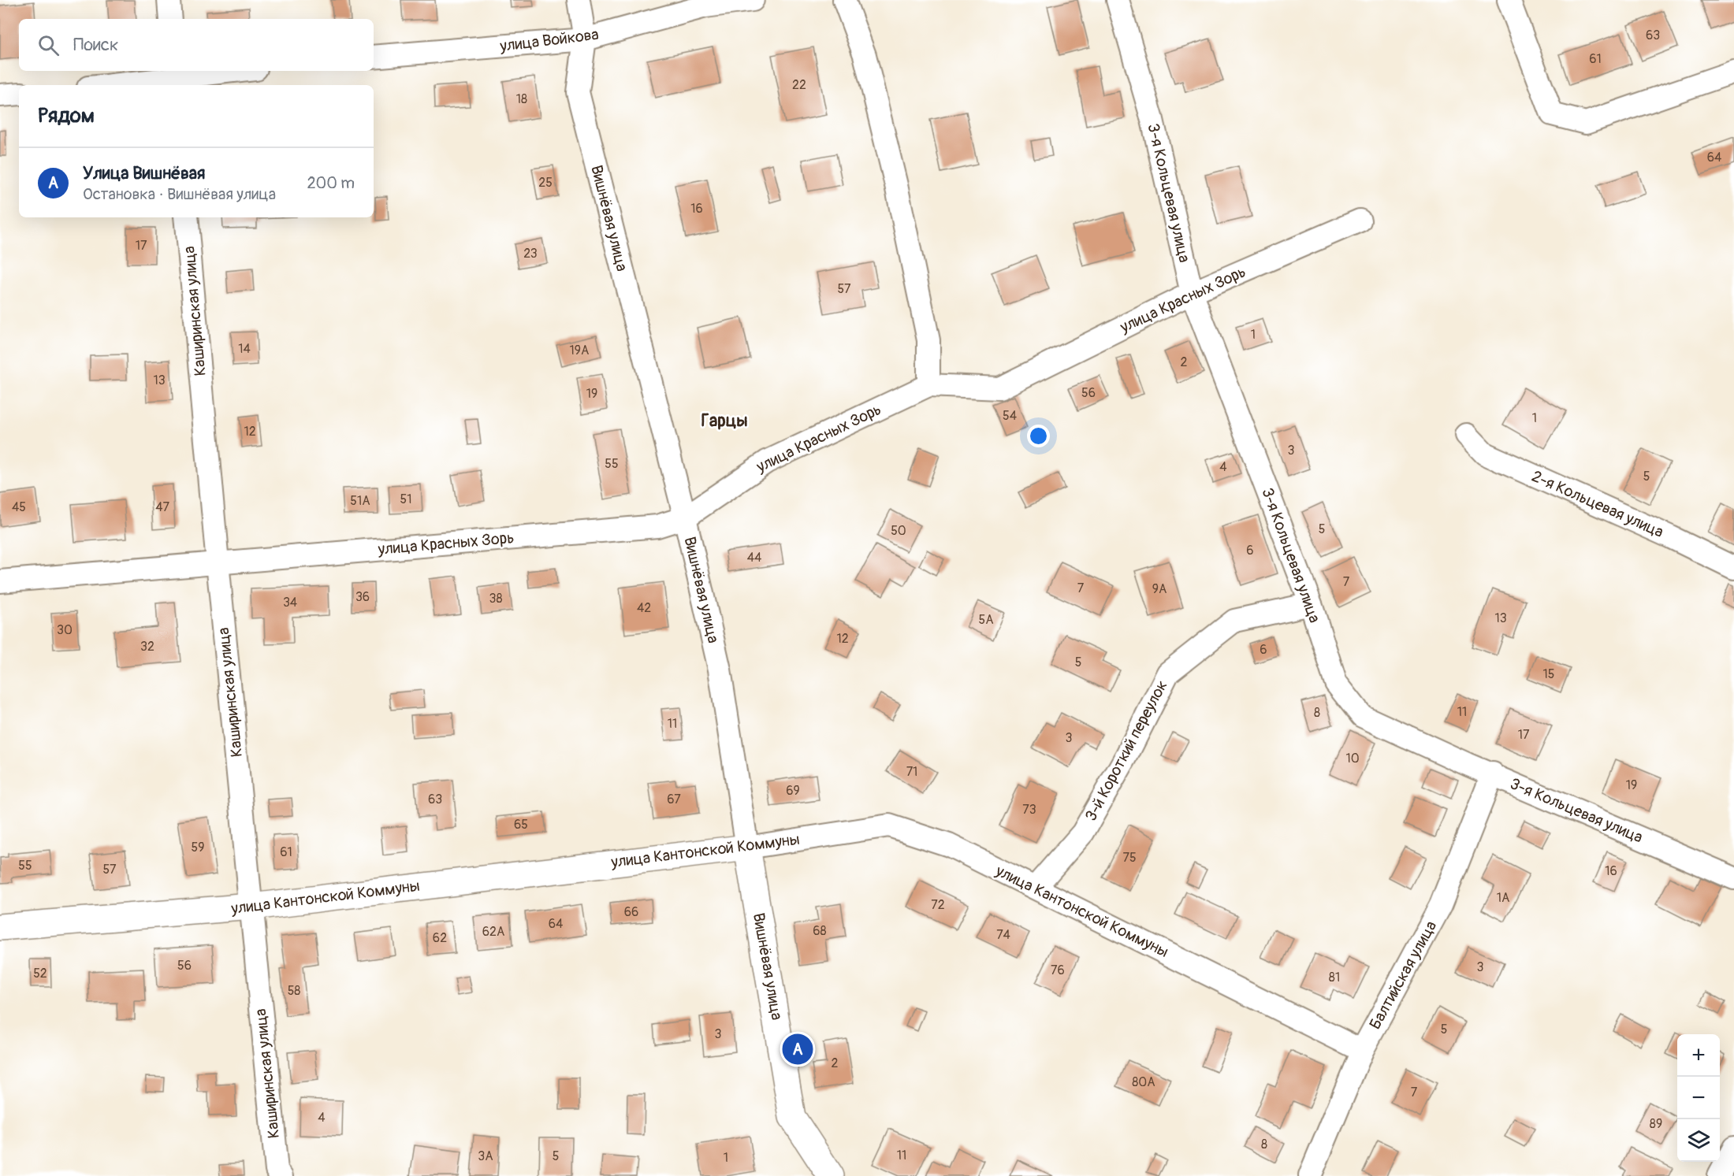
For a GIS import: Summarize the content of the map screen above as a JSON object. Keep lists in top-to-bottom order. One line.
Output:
{"streets":{"street":["улица Войкова","3-я Кольцевая улица","Вишнёвая улица","улица Красных Зорь","Каширинская улица","2-я Кольцевая улица","3-й Короткий переулок","улица Кантонской Коммуны","Балтийская улица"]},"crossings":[["улица Войкова","Вишнёвая улица"],["3-я Кольцевая улица","улица Красных Зорь"],["3-я Кольцевая улица","3-й Короткий переулок"],["3-я Кольцевая улица","Балтийская улица"],["Вишнёвая улица","улица Красных Зорь"],["Вишнёвая улица","улица Кантонской Коммуны"],["улица Красных Зорь","Каширинская улица"],["Каширинская улица","улица Кантонской Коммуны"],["3-й Короткий переулок","улица Кантонской Коммуны"],["улица Кантонской Коммуны","Балтийская улица"]],"districts":["Гарцы"],"house_numbers":["63","61","22","18","64","25","16","17","23","57","1","14","19А","2","13","56","19","54","1","12","3","55","4","5","51","51А","45","47","5","50","6","44","7","7","9А","36","38","34","42","13","5А","30","12","32","6","5","15","11","8","11","17","3","10","71","19","69","63","67","73","65","59","61","75","55","57","16","1А","72","66","64","68","62А","74","62","56","3","76","52","81","58","5","3","2","80А","7","4","89","8","11","3А","5","1"],"page":{"search":"Поиск","heading":"Рядом","list":[{"mark":"A","name":"Улица Вишнёвая","note":"Остановка · Вишнёвая улица","value":"200 m"}],"pins":"A","map_buttons":["+","−"]}}
